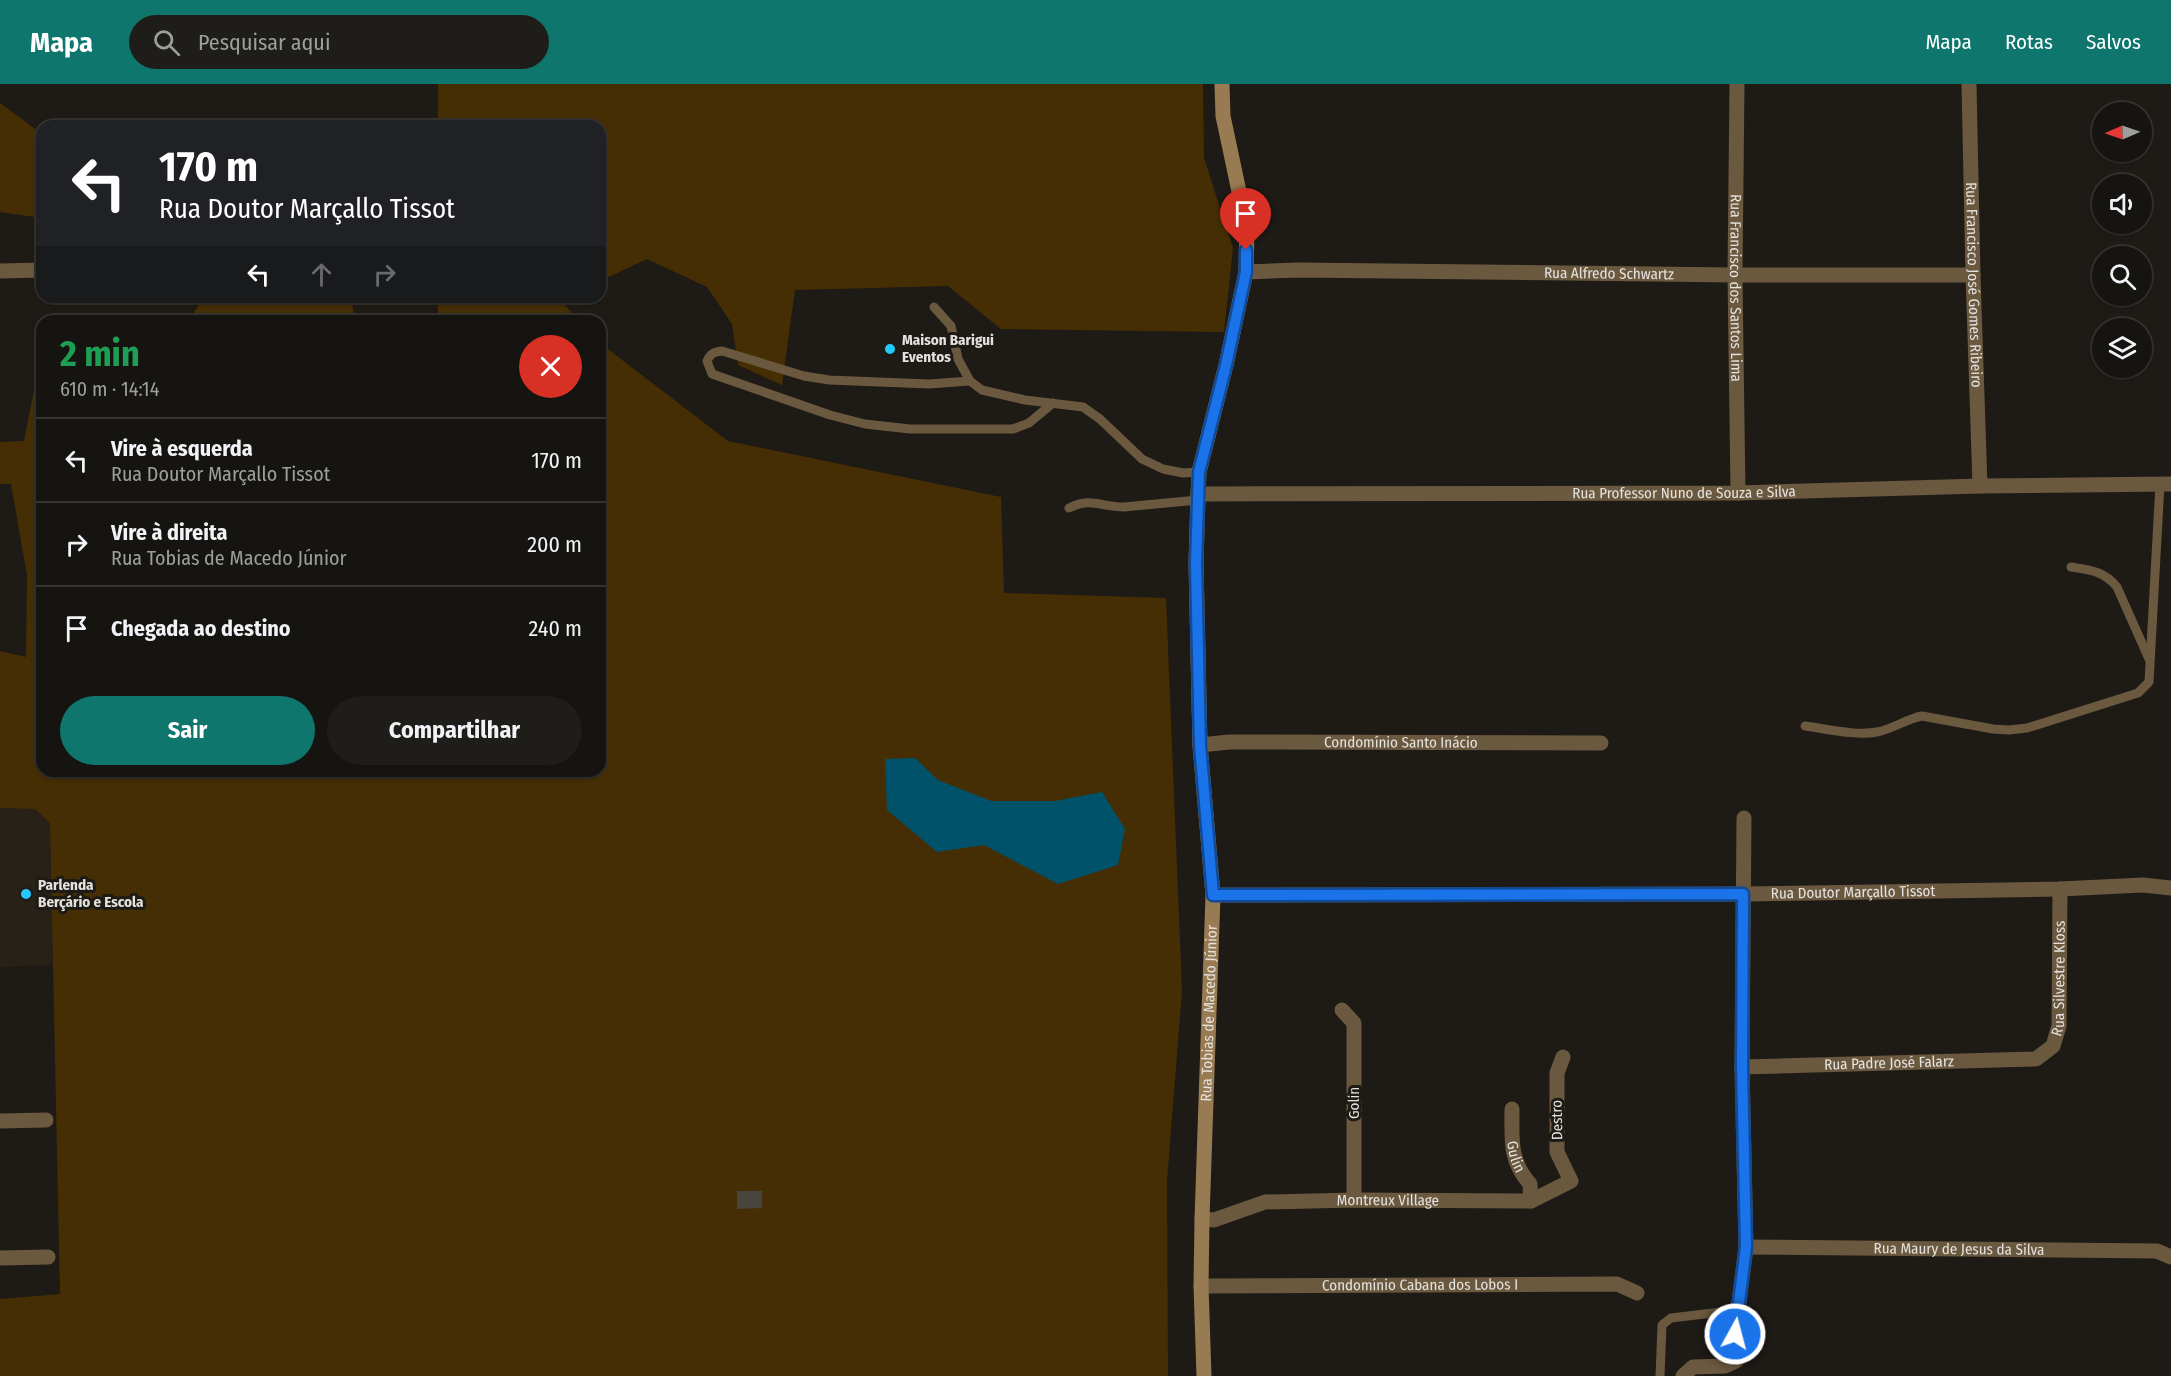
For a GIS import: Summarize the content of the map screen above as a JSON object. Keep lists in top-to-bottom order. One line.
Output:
{"streets":{"street":["Rua Alfredo Schwartz","Rua Francisco José Gomes Ribeiro","Rua Francisco dos Santos Lima","Rua Professor Nuno de Souza e Silva","Condomínio Santo Inácio","Rua Doutor Marçallo Tissot","Rua Silvestre Kloss","Rua Tobias de Macedo Júnior","Rua Padre José Falarz","Golin","Destro","Gulin","Montreux Village","Rua Maury de Jesus da Silva","Condomínio Cabana dos Lobos I"]},"crossings":[["Rua Alfredo Schwartz","Rua Francisco José Gomes Ribeiro"],["Rua Alfredo Schwartz","Rua Francisco dos Santos Lima"],["Rua Alfredo Schwartz","Rua Tobias de Macedo Júnior"],["Rua Francisco José Gomes Ribeiro","Rua Professor Nuno de Souza e Silva"],["Rua Francisco dos Santos Lima","Rua Professor Nuno de Souza e Silva"],["Rua Professor Nuno de Souza e Silva","Rua Tobias de Macedo Júnior"],["Condomínio Santo Inácio","Rua Tobias de Macedo Júnior"],["Rua Doutor Marçallo Tissot","Rua Silvestre Kloss"],["Rua Doutor Marçallo Tissot","Rua Tobias de Macedo Júnior"],["Rua Silvestre Kloss","Rua Padre José Falarz"],["Rua Tobias de Macedo Júnior","Montreux Village"],["Rua Tobias de Macedo Júnior","Condomínio Cabana dos Lobos I"],["Golin","Montreux Village"],["Destro","Montreux Village"],["Gulin","Montreux Village"]],"places":["Maison Barigui Eventos","Parlenda Berçário e Escola"],"north":"left","page":{"header":"Mapa","search":"Pesquisar aqui","nav":["Mapa","Rotas","Salvos"],"turn":["170 m","Rua Doutor Marçallo Tissot"],"heading":["2 min","610 m · 14:14"],"list":[{"name":"Vire à esquerda","note":"Rua Doutor Marçallo Tissot","value":"170 m"},{"name":"Vire à direita","note":"Rua Tobias de Macedo Júnior","value":"200 m"},{"name":"Chegada ao destino","value":"240 m"}],"buttons":["Sair","Compartilhar"]}}
